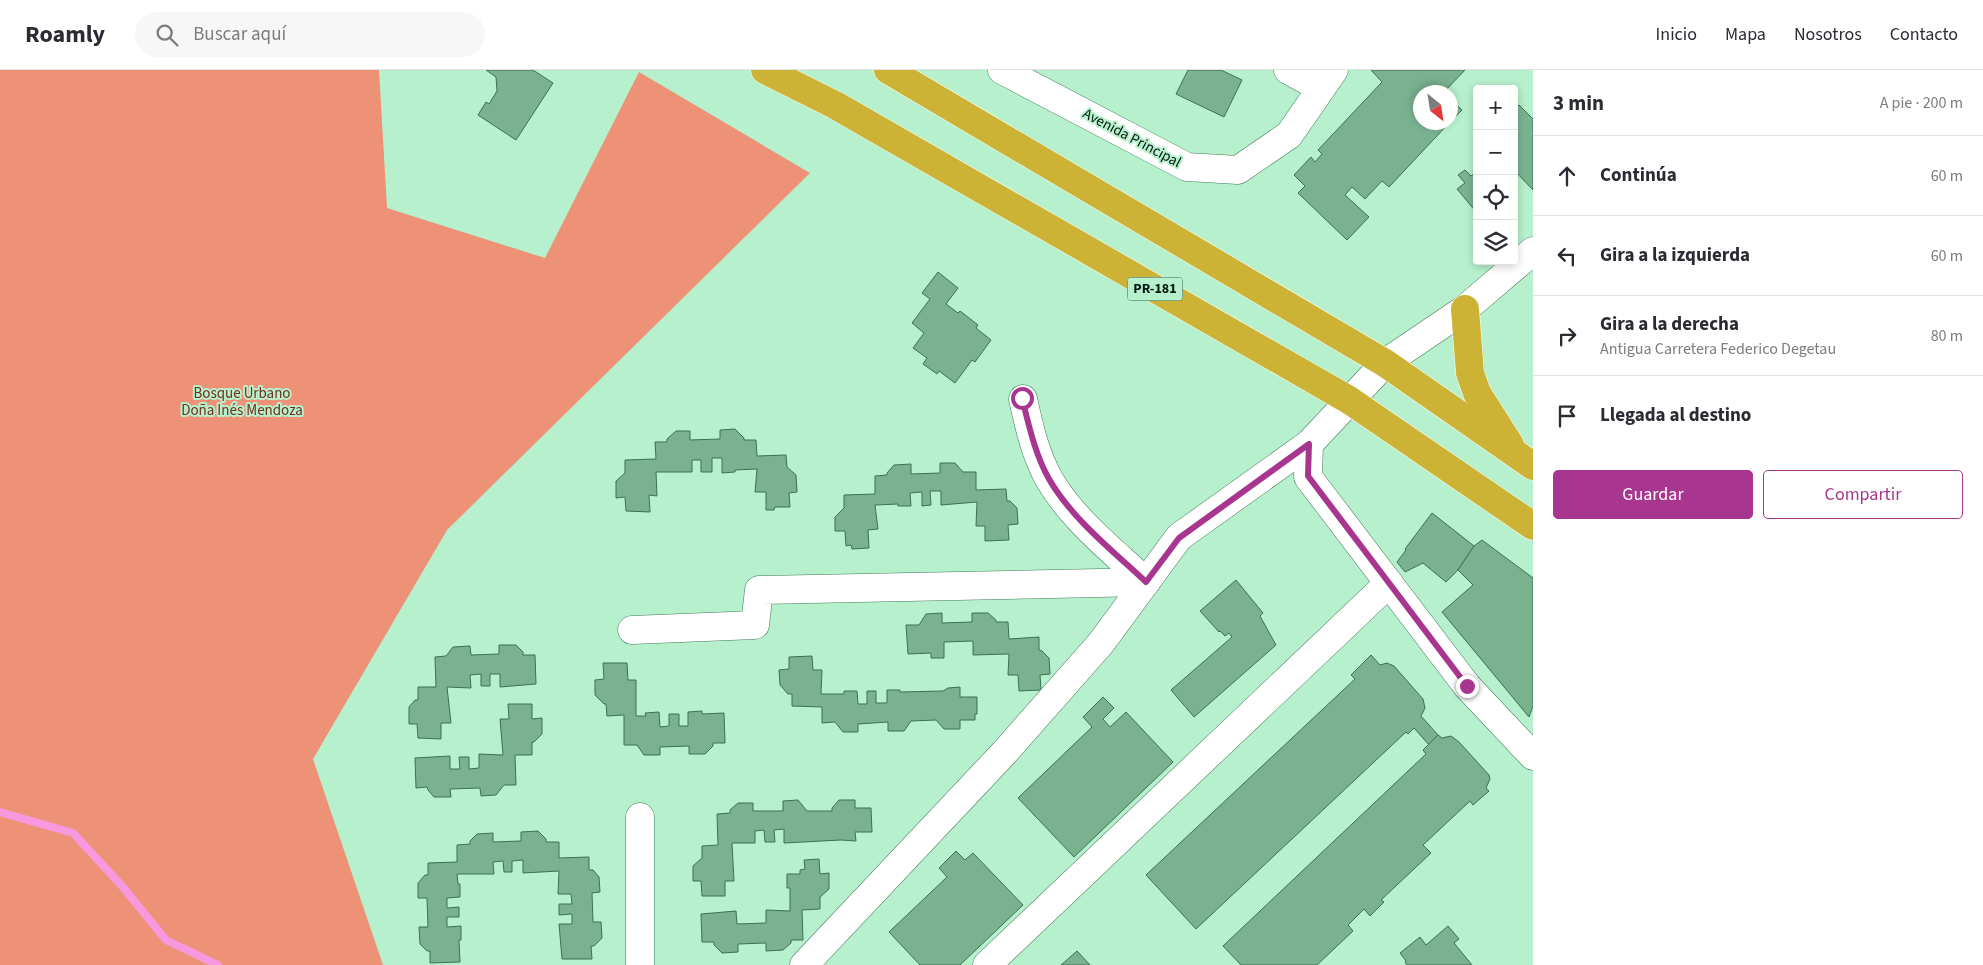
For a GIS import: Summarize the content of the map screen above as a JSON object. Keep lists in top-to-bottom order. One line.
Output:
{"streets":{"highway":["PR-181"],"street":["Avenida Principal"]},"parks":["Bosque Urbano Doña Inés Mendoza"],"north":"bottom right","page":{"header":"Roamly","search":"Buscar aquí","nav":["Inicio","Mapa","Nosotros","Contacto"],"heading":["3 min","A pie · 200 m"],"map_buttons":["+","−"],"list":[["Continúa","60 m"],["Gira a la izquierda","60 m"],["Gira a la derecha","Antigua Carretera Federico Degetau","80 m"],"Llegada al destino"],"buttons":["Guardar","Compartir"]}}
